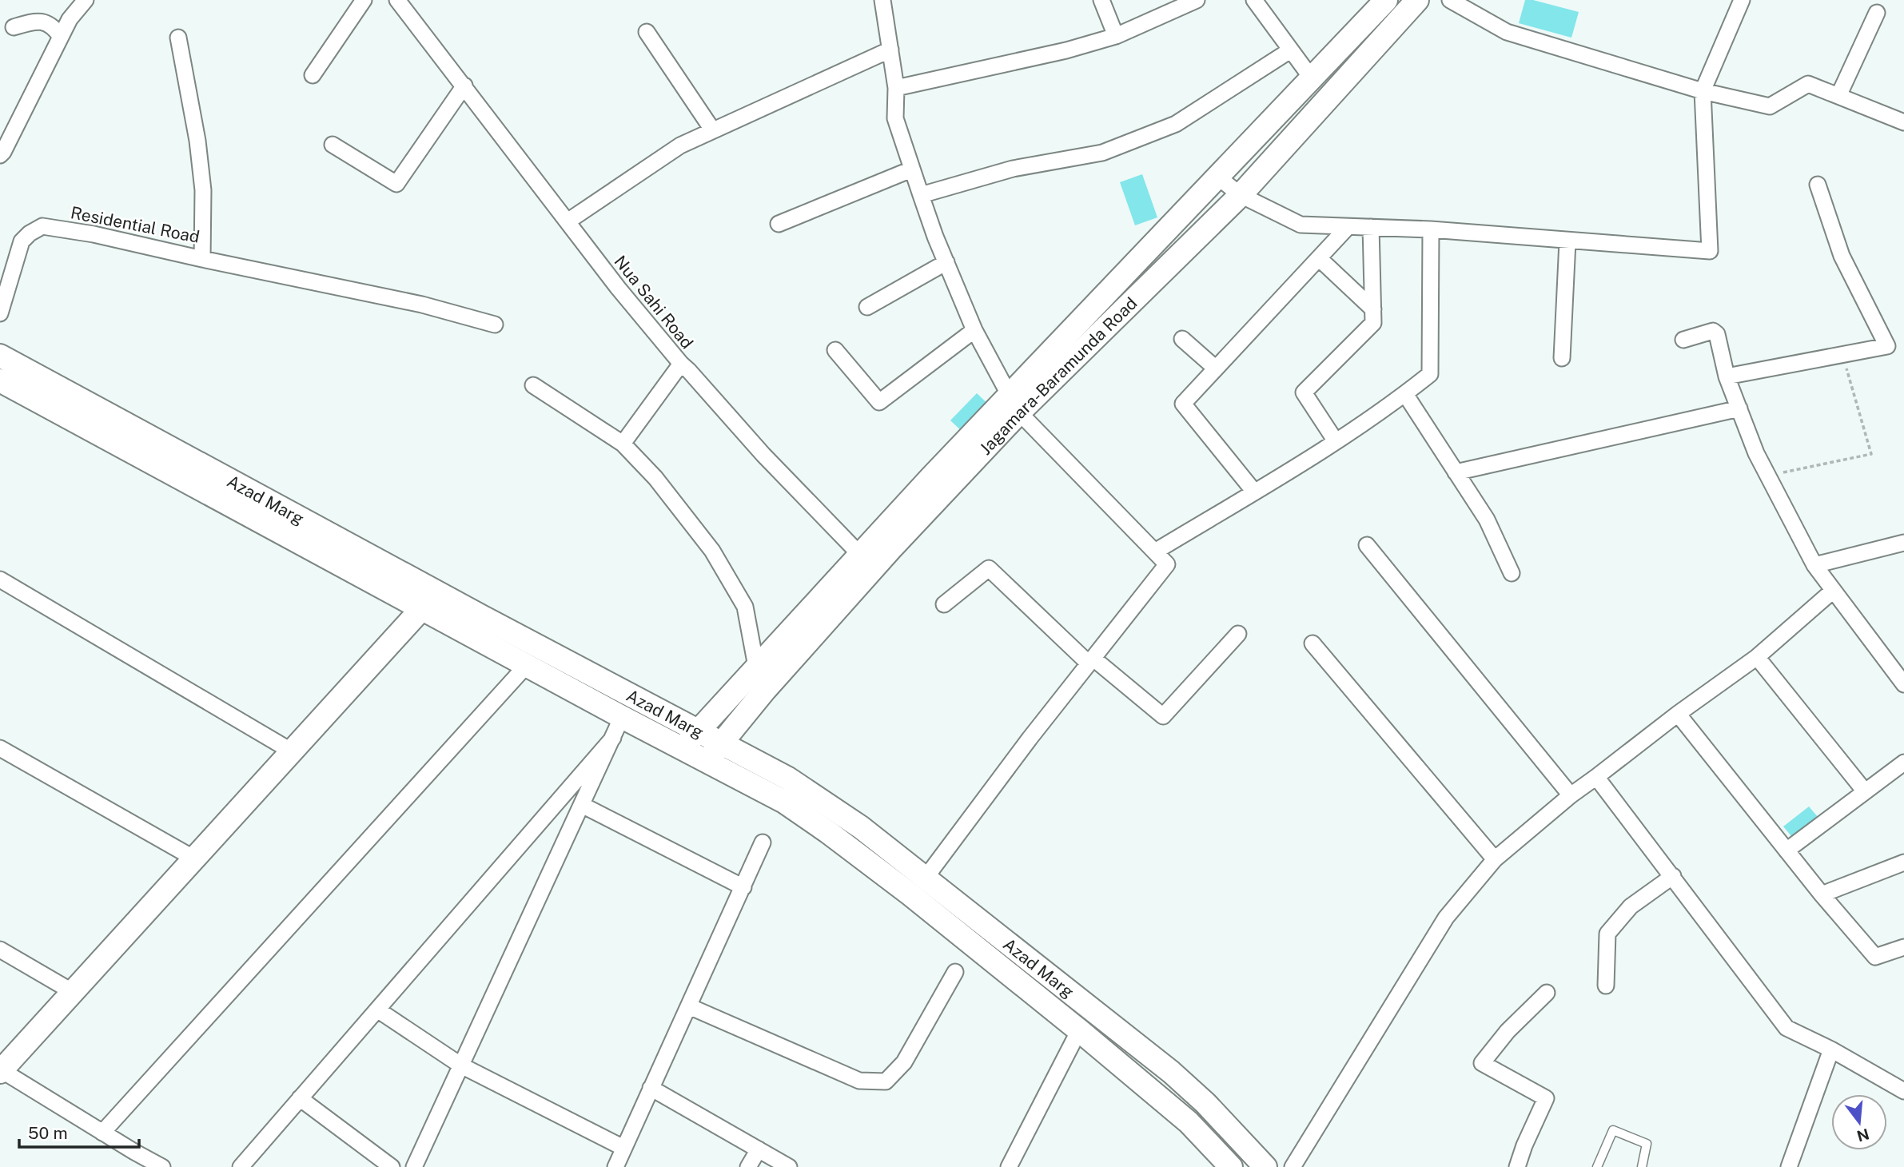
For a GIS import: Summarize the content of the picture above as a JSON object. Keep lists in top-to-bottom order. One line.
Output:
{"streets":{"street":["Residential Road","Nua Sahi Road","Jagamara-Baramunda Road","Azad Marg"]},"crossings":[["Jagamara-Baramunda Road","Azad Marg"]],"scale_bar":"50 m","north":"bottom"}
